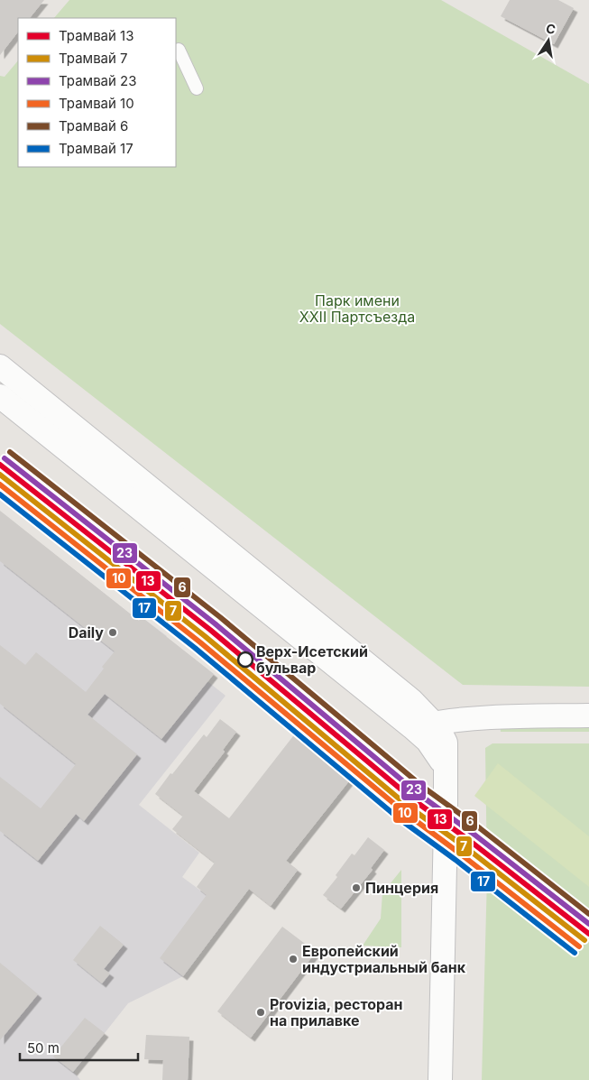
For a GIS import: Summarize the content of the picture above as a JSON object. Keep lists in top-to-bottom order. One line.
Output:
{"parks":["Парк имени XXII Партсъезда"],"places":["Daily","Верх-Исетский бульвар","Пинцерия","Европейский индустриальный банк","Provizia, ресторан на прилавке"],"lines":["tram line 6","tram line 23","tram line 13","tram line 7","tram line 10","tram line 17"],"legend":["Трамвай 13","Трамвай 7","Трамвай 23","Трамвай 10","Трамвай 6","Трамвай 17"],"scale_bar":"50 m","north":"top"}
